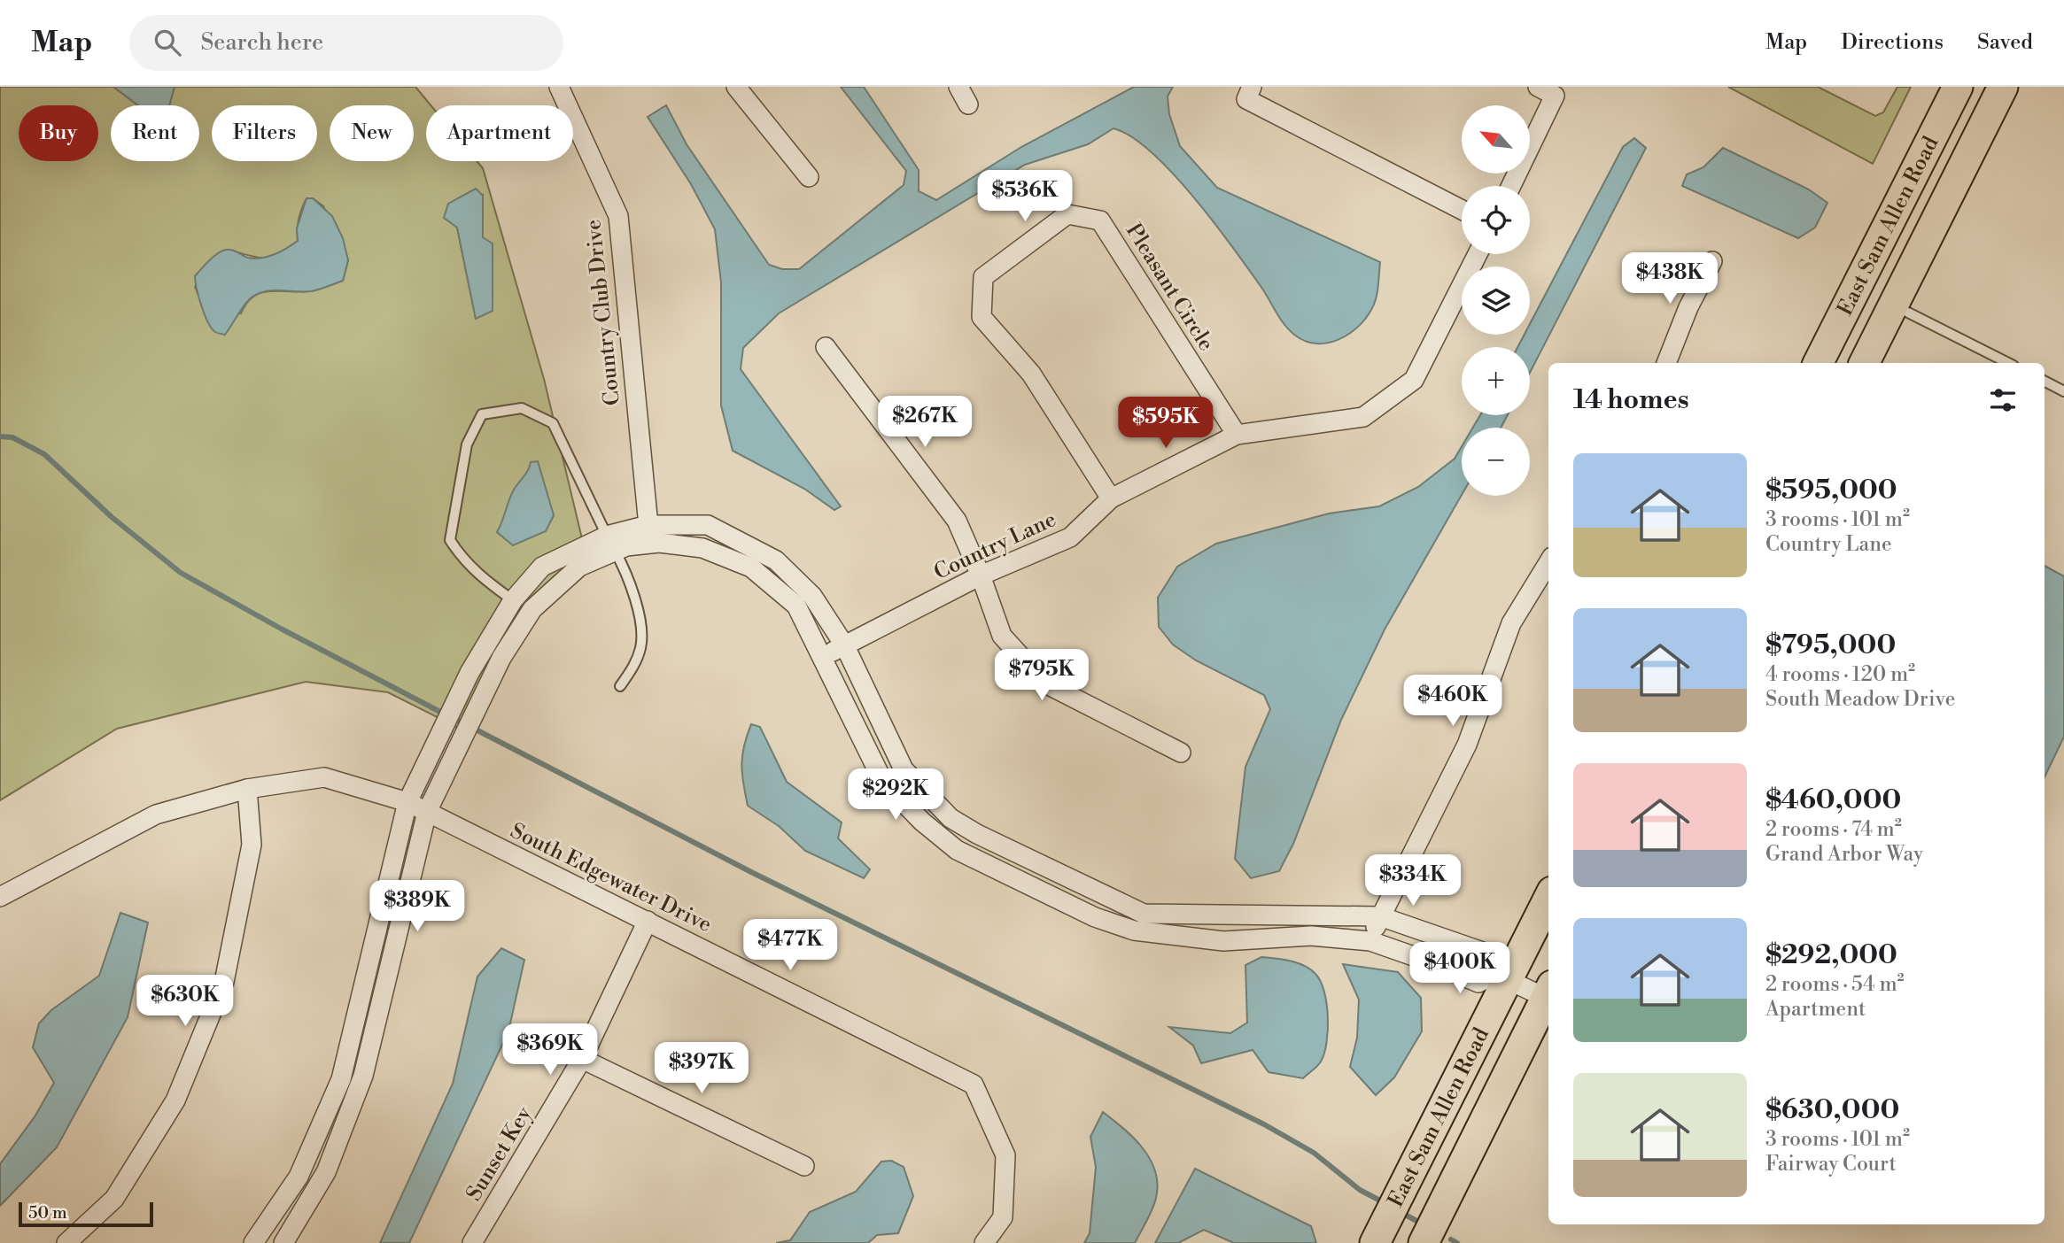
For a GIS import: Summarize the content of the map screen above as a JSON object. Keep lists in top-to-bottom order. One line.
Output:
{"streets":{"main road":["East Sam Allen Road"],"street":["Pleasant Circle","Country Club Drive","Country Lane","South Edgewater Drive","Sunset Key"]},"crossings":[["Pleasant Circle","Country Lane"],["South Edgewater Drive","Sunset Key"]],"scale_bar":"50 m","north":"top left","page":{"header":"Map","search":"Search here","nav":["Map","Directions","Saved"],"map_buttons":["+","−"],"chip":["Buy","Rent","Filters","New","Apartment"],"price":["$536K","$438K","$267K","$595K","$795K","$460K","$292K","$334K","$389K","$477K","$400K","$630K","$369K","$397K"],"heading":"14 homes","list":[{"name":"$595,000","note":"3 rooms · 101 m² · Country Lane"},{"name":"$795,000","note":"4 rooms · 120 m² · South Meadow Drive"},{"name":"$460,000","note":"2 rooms · 74 m² · Grand Arbor Way"},{"name":"$292,000","note":"2 rooms · 54 m² · Apartment"},{"name":"$630,000","note":"3 rooms · 101 m² · Fairway Court"}],"scale":"50 m"}}
